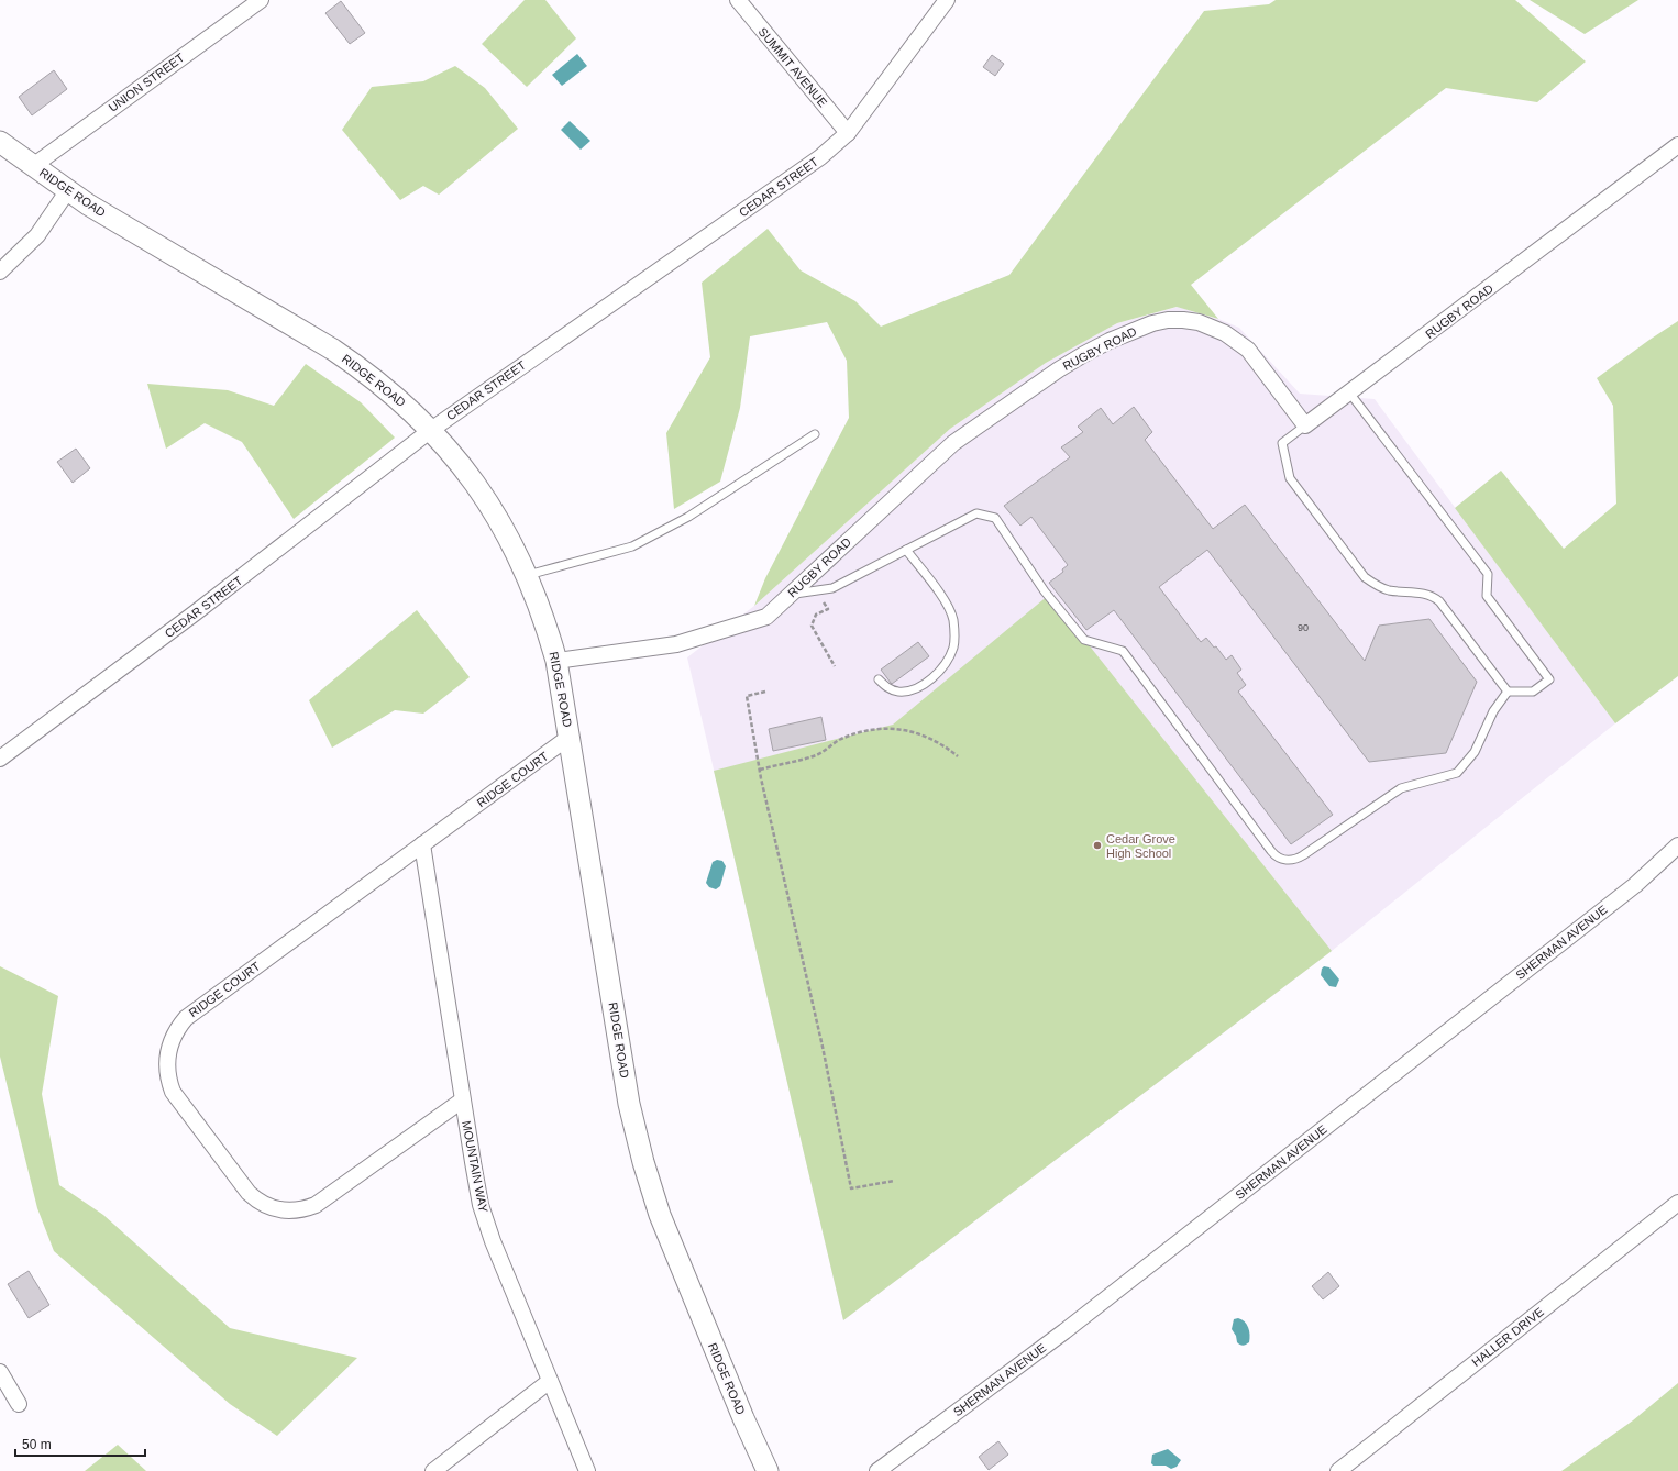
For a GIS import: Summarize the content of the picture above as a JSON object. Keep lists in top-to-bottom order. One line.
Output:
{"streets":{"main road":["RIDGE ROAD"],"street":["SUMMIT AVENUE","UNION STREET","CEDAR STREET","RUGBY ROAD","RIDGE COURT","SHERMAN AVENUE","MOUNTAIN WAY","HALLER DRIVE"]},"crossings":[["SUMMIT AVENUE","CEDAR STREET"],["UNION STREET","RIDGE ROAD"],["CEDAR STREET","RIDGE ROAD"],["RIDGE ROAD","RUGBY ROAD"],["RIDGE ROAD","RIDGE COURT"],["RIDGE COURT","MOUNTAIN WAY"]],"places":["Cedar Grove High School"],"house_numbers":["90"],"scale_bar":"50 m"}
